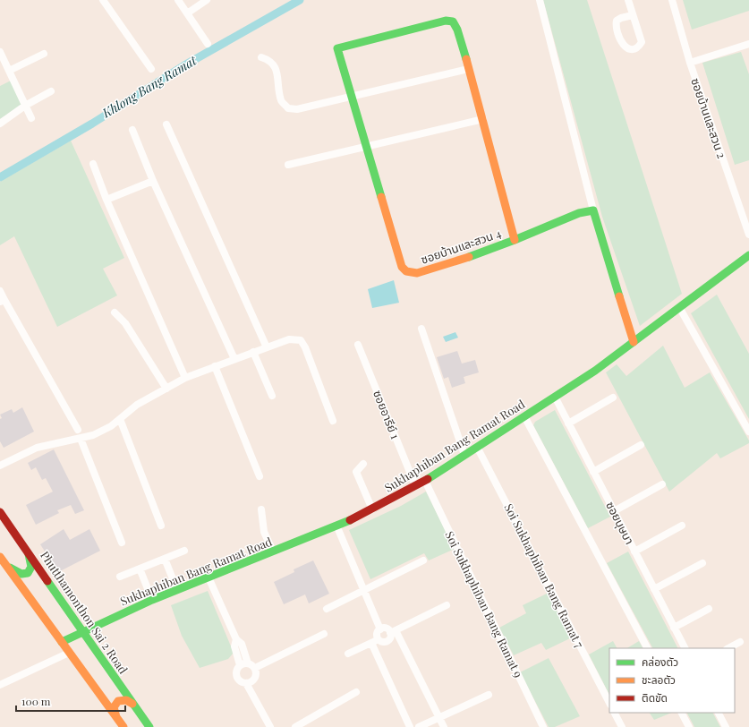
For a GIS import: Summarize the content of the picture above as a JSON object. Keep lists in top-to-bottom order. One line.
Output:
{"streets":{"street":["ซอยบ้านและสวน 2","ซอยบ้านและสวน 4","ซอยอารีย์ 1","Sukhaphiban Bang Ramat Road","ซอยบุษบา","Soi Sukhaphiban Bang Ramat 7","Soi Sukhaphiban Bang Ramat 9","Phutthamonthon Sai 2 Road"]},"crossings":[["ซอยอารีย์ 1","Sukhaphiban Bang Ramat Road"],["Sukhaphiban Bang Ramat Road","ซอยบุษบา"],["Sukhaphiban Bang Ramat Road","Soi Sukhaphiban Bang Ramat 7"],["Sukhaphiban Bang Ramat Road","Soi Sukhaphiban Bang Ramat 9"],["Sukhaphiban Bang Ramat Road","Phutthamonthon Sai 2 Road"]],"water":["Khlong Bang Ramat"],"legend":["คล่องตัว","ชะลอตัว","ติดขัด"],"scale_bar":"100 m"}
